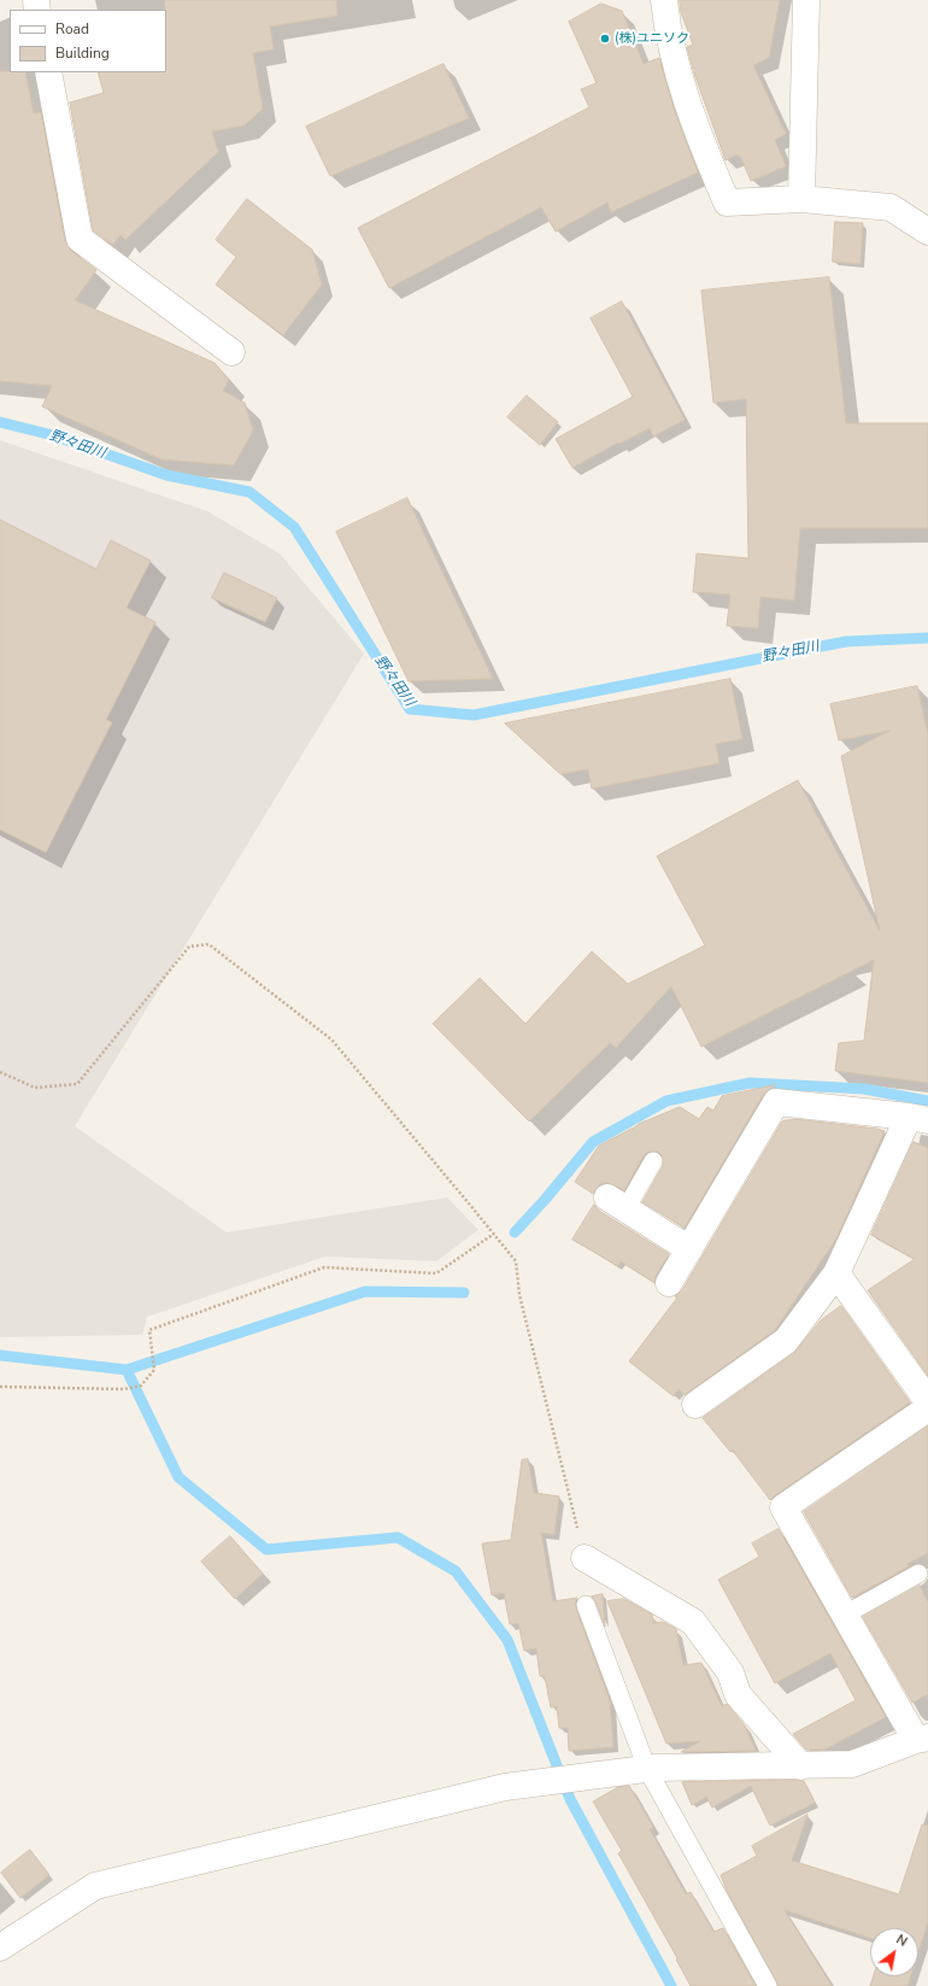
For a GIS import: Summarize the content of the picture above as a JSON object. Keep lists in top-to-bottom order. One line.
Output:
{"water":["野々田川"],"places":["(株)ユニソク"],"legend":["Road","Building"],"north":"top right"}
